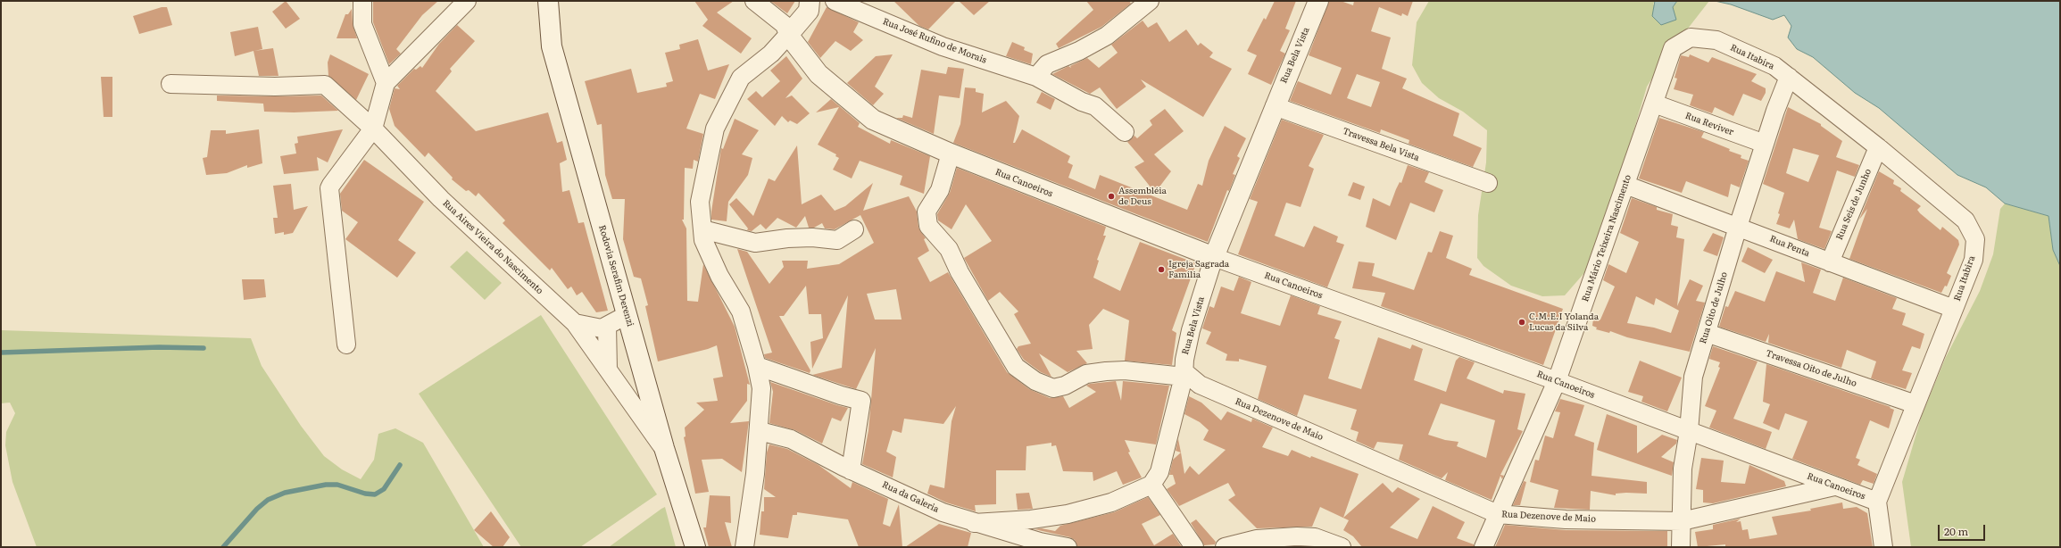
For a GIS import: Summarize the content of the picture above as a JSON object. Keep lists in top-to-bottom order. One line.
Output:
{"streets":{"street":["Rua José Rufino de Morais","Rua Bela Vista","Rua Itabira","Rua Reviver","Travessa Bela Vista","Rua Canoeiros","Rua Seis de Junho","Rua Mário Teixeira Nascimento","Rua Penta","Rua Aires Vieira do Nascimento","Rodovia Serafim Derenzi","Rua Oito de Julho","Travessa Oito de Julho","Rua Dezenove de Maio","Rua da Galeria"]},"crossings":[["Rua Bela Vista","Travessa Bela Vista"],["Rua Bela Vista","Rua Canoeiros"],["Rua Bela Vista","Rua Dezenove de Maio"],["Rua Itabira","Rua Canoeiros"],["Rua Itabira","Rua Seis de Junho"],["Rua Itabira","Rua Mário Teixeira Nascimento"],["Rua Itabira","Rua Penta"],["Rua Itabira","Rua Oito de Julho"],["Rua Itabira","Travessa Oito de Julho"],["Rua Reviver","Rua Mário Teixeira Nascimento"],["Rua Reviver","Rua Oito de Julho"],["Rua Canoeiros","Rua Mário Teixeira Nascimento"],["Rua Canoeiros","Rua Oito de Julho"],["Rua Canoeiros","Rua Dezenove de Maio"],["Rua Seis de Junho","Rua Penta"],["Rua Mário Teixeira Nascimento","Rua Penta"],["Rua Mário Teixeira Nascimento","Rua Dezenove de Maio"],["Rua Penta","Rua Oito de Julho"],["Rua Aires Vieira do Nascimento","Rodovia Serafim Derenzi"],["Rua Oito de Julho","Travessa Oito de Julho"],["Rua Oito de Julho","Rua Dezenove de Maio"]],"places":["Assembléia de Deus","Igreja Sagrada Família","C.M.E.I Yolanda Lucas da Silva"],"scale_bar":"20 m"}
